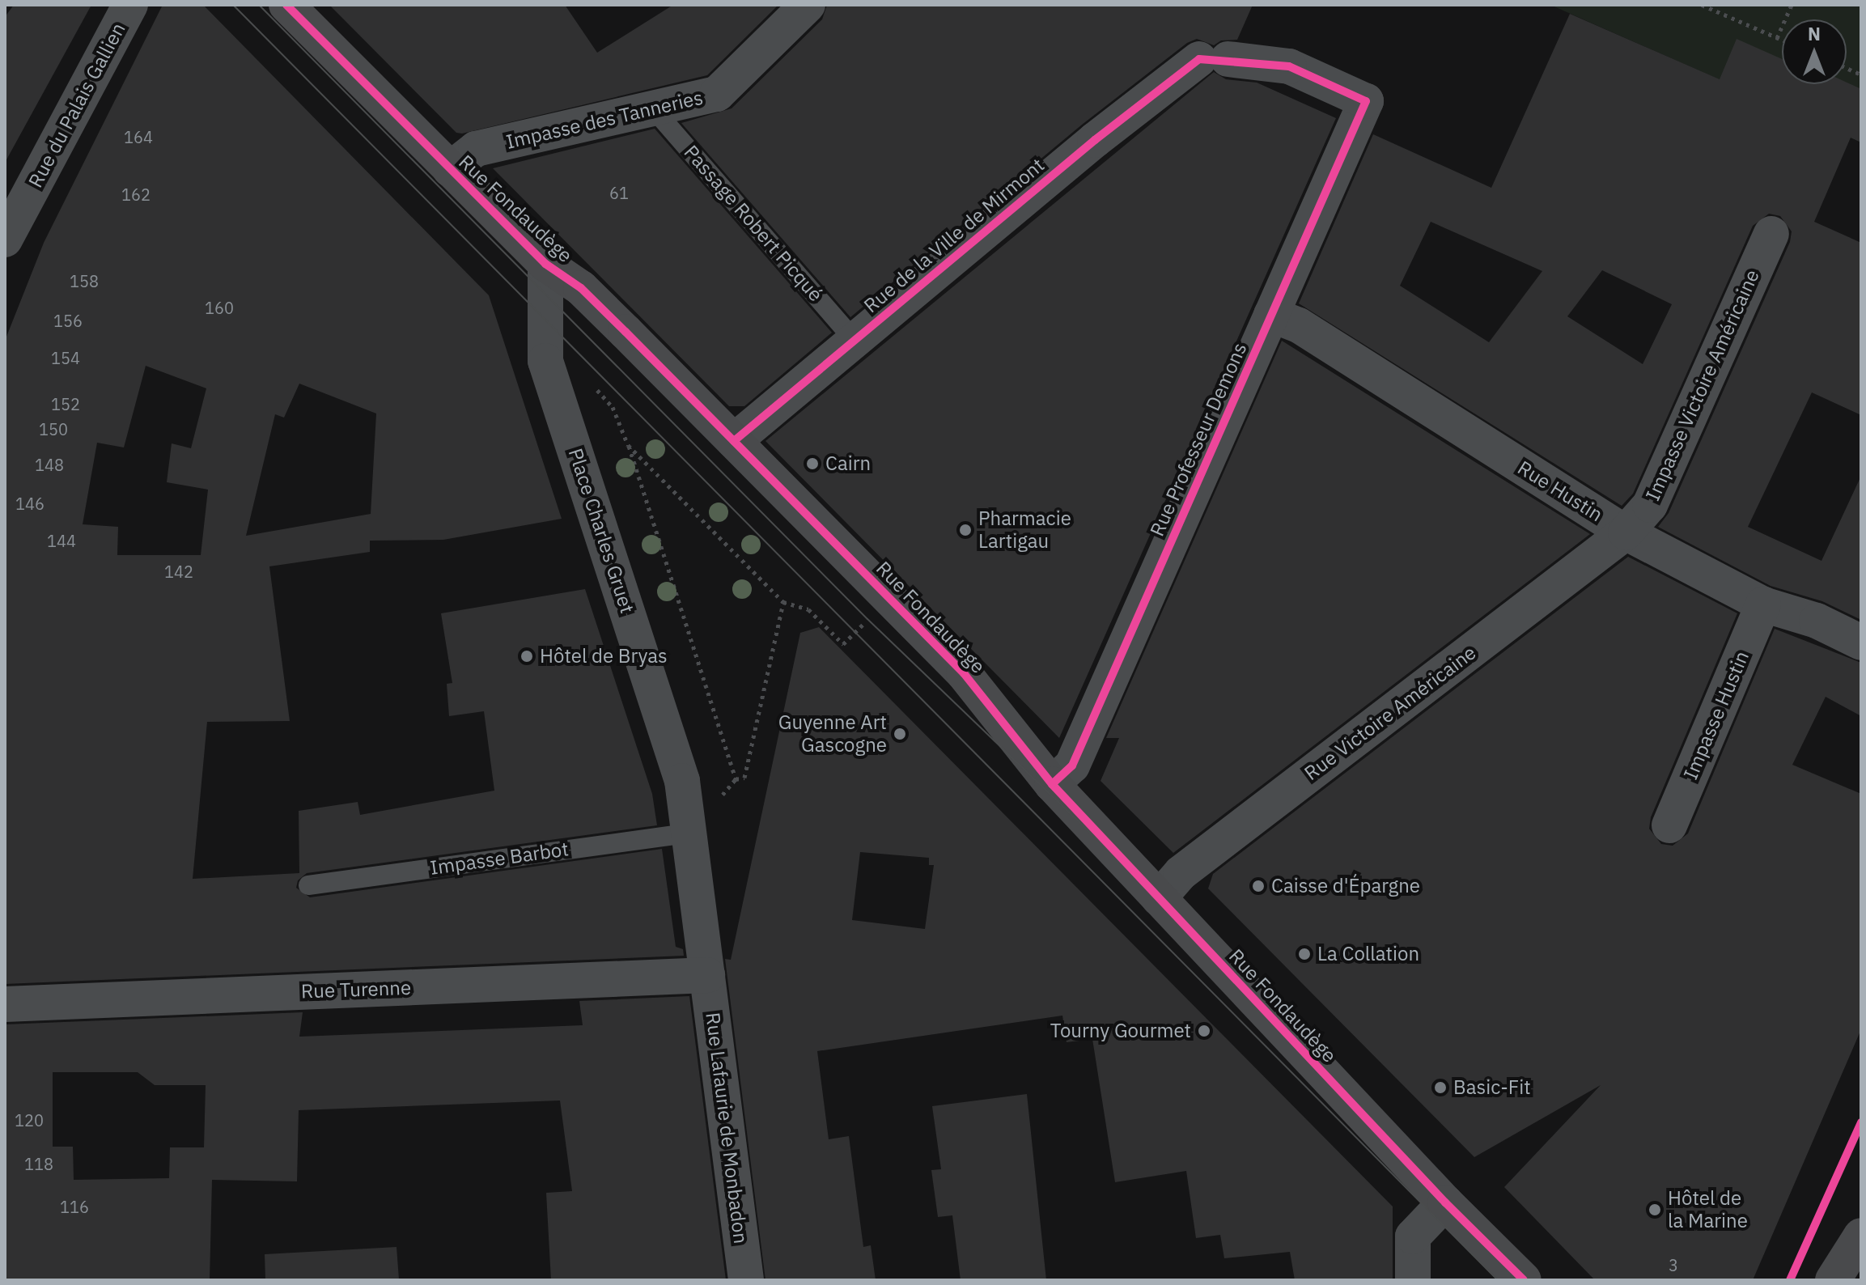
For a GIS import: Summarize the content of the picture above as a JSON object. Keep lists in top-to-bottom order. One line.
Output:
{"streets":{"main road":["Rue Fondaudège"],"street":["Rue du Palais Gallien","Impasse des Tanneries","Rue de la Ville de Mirmont","Impasse Victoire Américaine","Rue Professeur Demons","Rue Hustin","Place Charles Gruet","Rue Victoire Américaine","Impasse Hustin","Rue Turenne","Rue Lafaurie de Monbadon"],"lane":["Passage Robert Picqué","Impasse Barbot"]},"crossings":[["Impasse des Tanneries","Rue Fondaudège"],["Impasse des Tanneries","Passage Robert Picqué"],["Rue Fondaudège","Rue de la Ville de Mirmont"],["Rue Fondaudège","Rue Professeur Demons"],["Rue Fondaudège","Place Charles Gruet"],["Rue Fondaudège","Rue Victoire Américaine"],["Passage Robert Picqué","Rue de la Ville de Mirmont"],["Rue de la Ville de Mirmont","Rue Professeur Demons"],["Impasse Victoire Américaine","Rue Hustin"],["Impasse Victoire Américaine","Rue Victoire Américaine"],["Rue Professeur Demons","Rue Hustin"],["Rue Hustin","Rue Victoire Américaine"],["Rue Hustin","Impasse Hustin"],["Place Charles Gruet","Impasse Barbot"],["Place Charles Gruet","Rue Turenne"],["Place Charles Gruet","Rue Lafaurie de Monbadon"],["Rue Turenne","Rue Lafaurie de Monbadon"]],"places":["Cairn","Pharmacie Lartigau","Hôtel de Bryas","Guyenne Art Gascogne","Caisse d'Épargne","La Collation","Tourny Gourmet","Basic-Fit","Hôtel de la Marine"],"house_numbers":["164","61","162","158","160","156","154","152","150","148","146","144","142","120","118","116","3"],"north":"top"}
